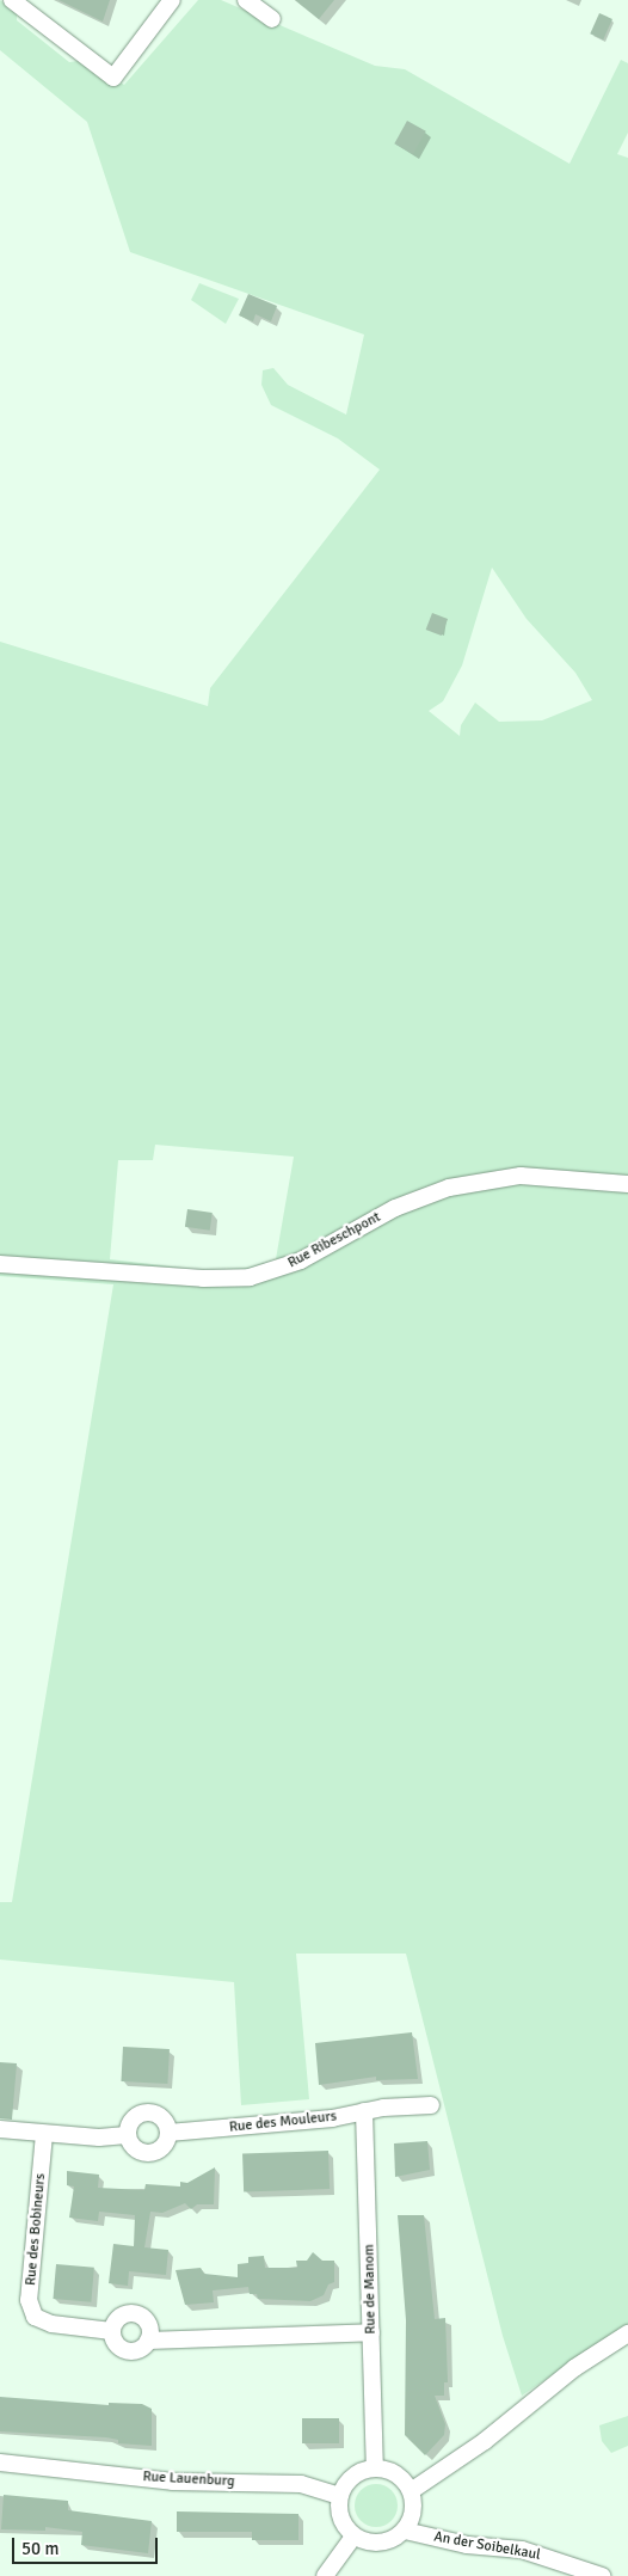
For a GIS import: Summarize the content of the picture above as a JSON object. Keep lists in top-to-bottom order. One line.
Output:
{"streets":{"street":["Rue Ribeschpont","Rue des Mouleurs","Rue des Bobineurs","Rue de Manom","Rue Lauenburg","An der Soibelkaul"]},"crossings":[["Rue des Mouleurs","Rue de Manom"],["Rue de Manom","Rue Lauenburg"],["Rue de Manom","An der Soibelkaul"],["Rue Lauenburg","An der Soibelkaul"]],"scale_bar":"50 m"}
